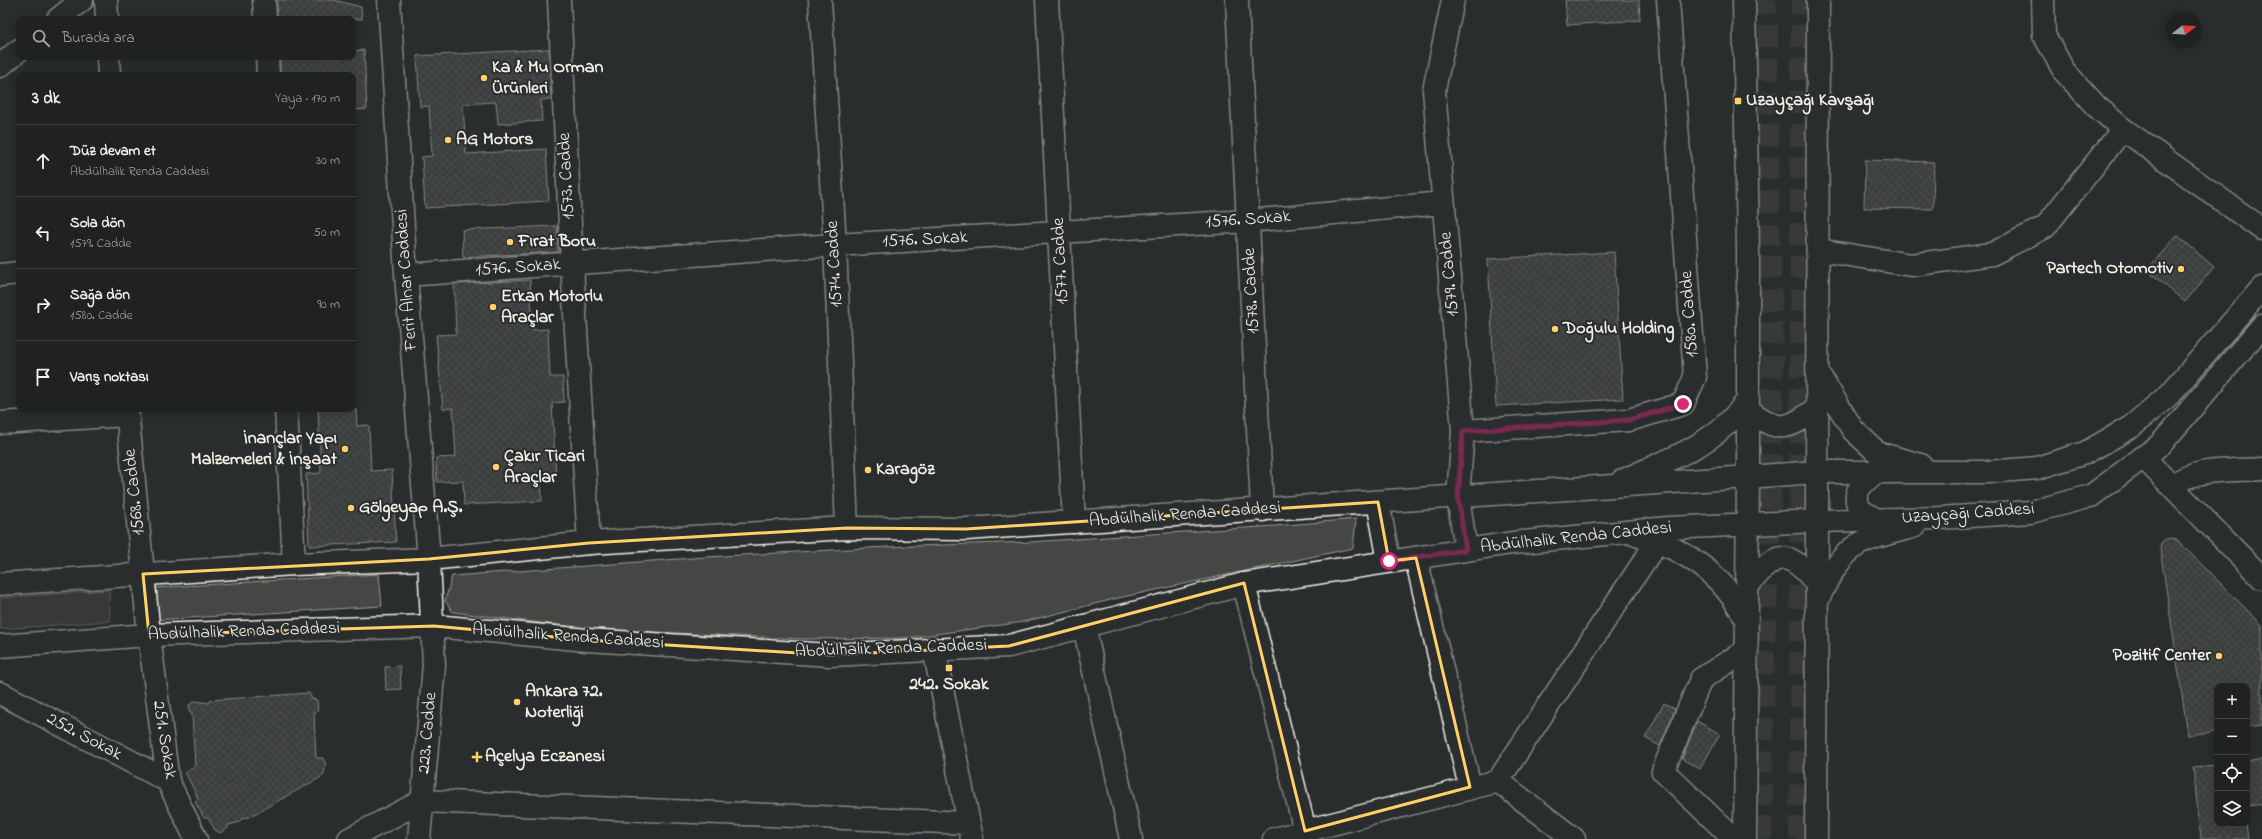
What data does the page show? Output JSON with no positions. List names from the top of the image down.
{
  "streets": {
    "main road": [
      "1573. Cadde",
      "1576. Sokak",
      "1577. Cadde",
      "1574. Cadde",
      "1579. Cadde",
      "Ferit Alnar Caddesi",
      "1578. Cadde",
      "1580. Cadde",
      "1568. Cadde",
      "Uzayçağı Caddesi",
      "Abdülhalik Renda Caddesi",
      "223. Cadde",
      "252. Sokak",
      "251. Sokak"
    ]
  },
  "crossings": [
    ["1573. Cadde", "1576. Sokak"],
    ["1573. Cadde", "Abdülhalik Renda Caddesi"],
    ["1576. Sokak", "1577. Cadde"],
    ["1576. Sokak", "1574. Cadde"],
    ["1576. Sokak", "1579. Cadde"],
    ["1576. Sokak", "Ferit Alnar Caddesi"],
    ["1576. Sokak", "1578. Cadde"],
    ["1577. Cadde", "Abdülhalik Renda Caddesi"],
    ["1574. Cadde", "Abdülhalik Renda Caddesi"],
    ["1579. Cadde", "1580. Cadde"],
    ["1579. Cadde", "Abdülhalik Renda Caddesi"],
    ["Ferit Alnar Caddesi", "Abdülhalik Renda Caddesi"],
    ["Ferit Alnar Caddesi", "223. Cadde"],
    ["1578. Cadde", "Abdülhalik Renda Caddesi"],
    ["1568. Cadde", "Abdülhalik Renda Caddesi"],
    ["1568. Cadde", "251. Sokak"],
    ["Uzayçağı Caddesi", "Abdülhalik Renda Caddesi"],
    ["Abdülhalik Renda Caddesi", "223. Cadde"],
    ["Abdülhalik Renda Caddesi", "251. Sokak"],
    ["252. Sokak", "251. Sokak"]
  ],
  "places": {
    "other": [
      "Ka & Mu Orman Ürünleri",
      "AG Motors",
      "Fırat Boru",
      "Partech Otomotiv",
      "Erkan Motorlu Araçlar",
      "Doğulu Holding",
      "İnançlar Yapı Malzemeleri & İnşaat",
      "Çakır Ticari Araçlar",
      "Karagöz",
      "Gölgeyap A.Ş.",
      "Pozitif Center",
      "Ankara 72. Noterliği"
    ],
    "transit": ["Uzayçağı Kavşağı", "242. Sokak"],
    "health": ["Açelya Eczanesi"]
  },
  "north": "right",
  "page": {
    "search": "Burada ara",
    "heading": ["3 dk", "Yaya · 170 m"],
    "list": [
      ["Düz devam et", "Abdülhalik Renda Caddesi", "30 m"],
      ["Sola dön", "1579. Cadde", "50 m"],
      ["Sağa dön", "1580. Cadde", "90 m"],
      "Varış noktası"
    ],
    "map_buttons": ["+", "−"]
  }
}
